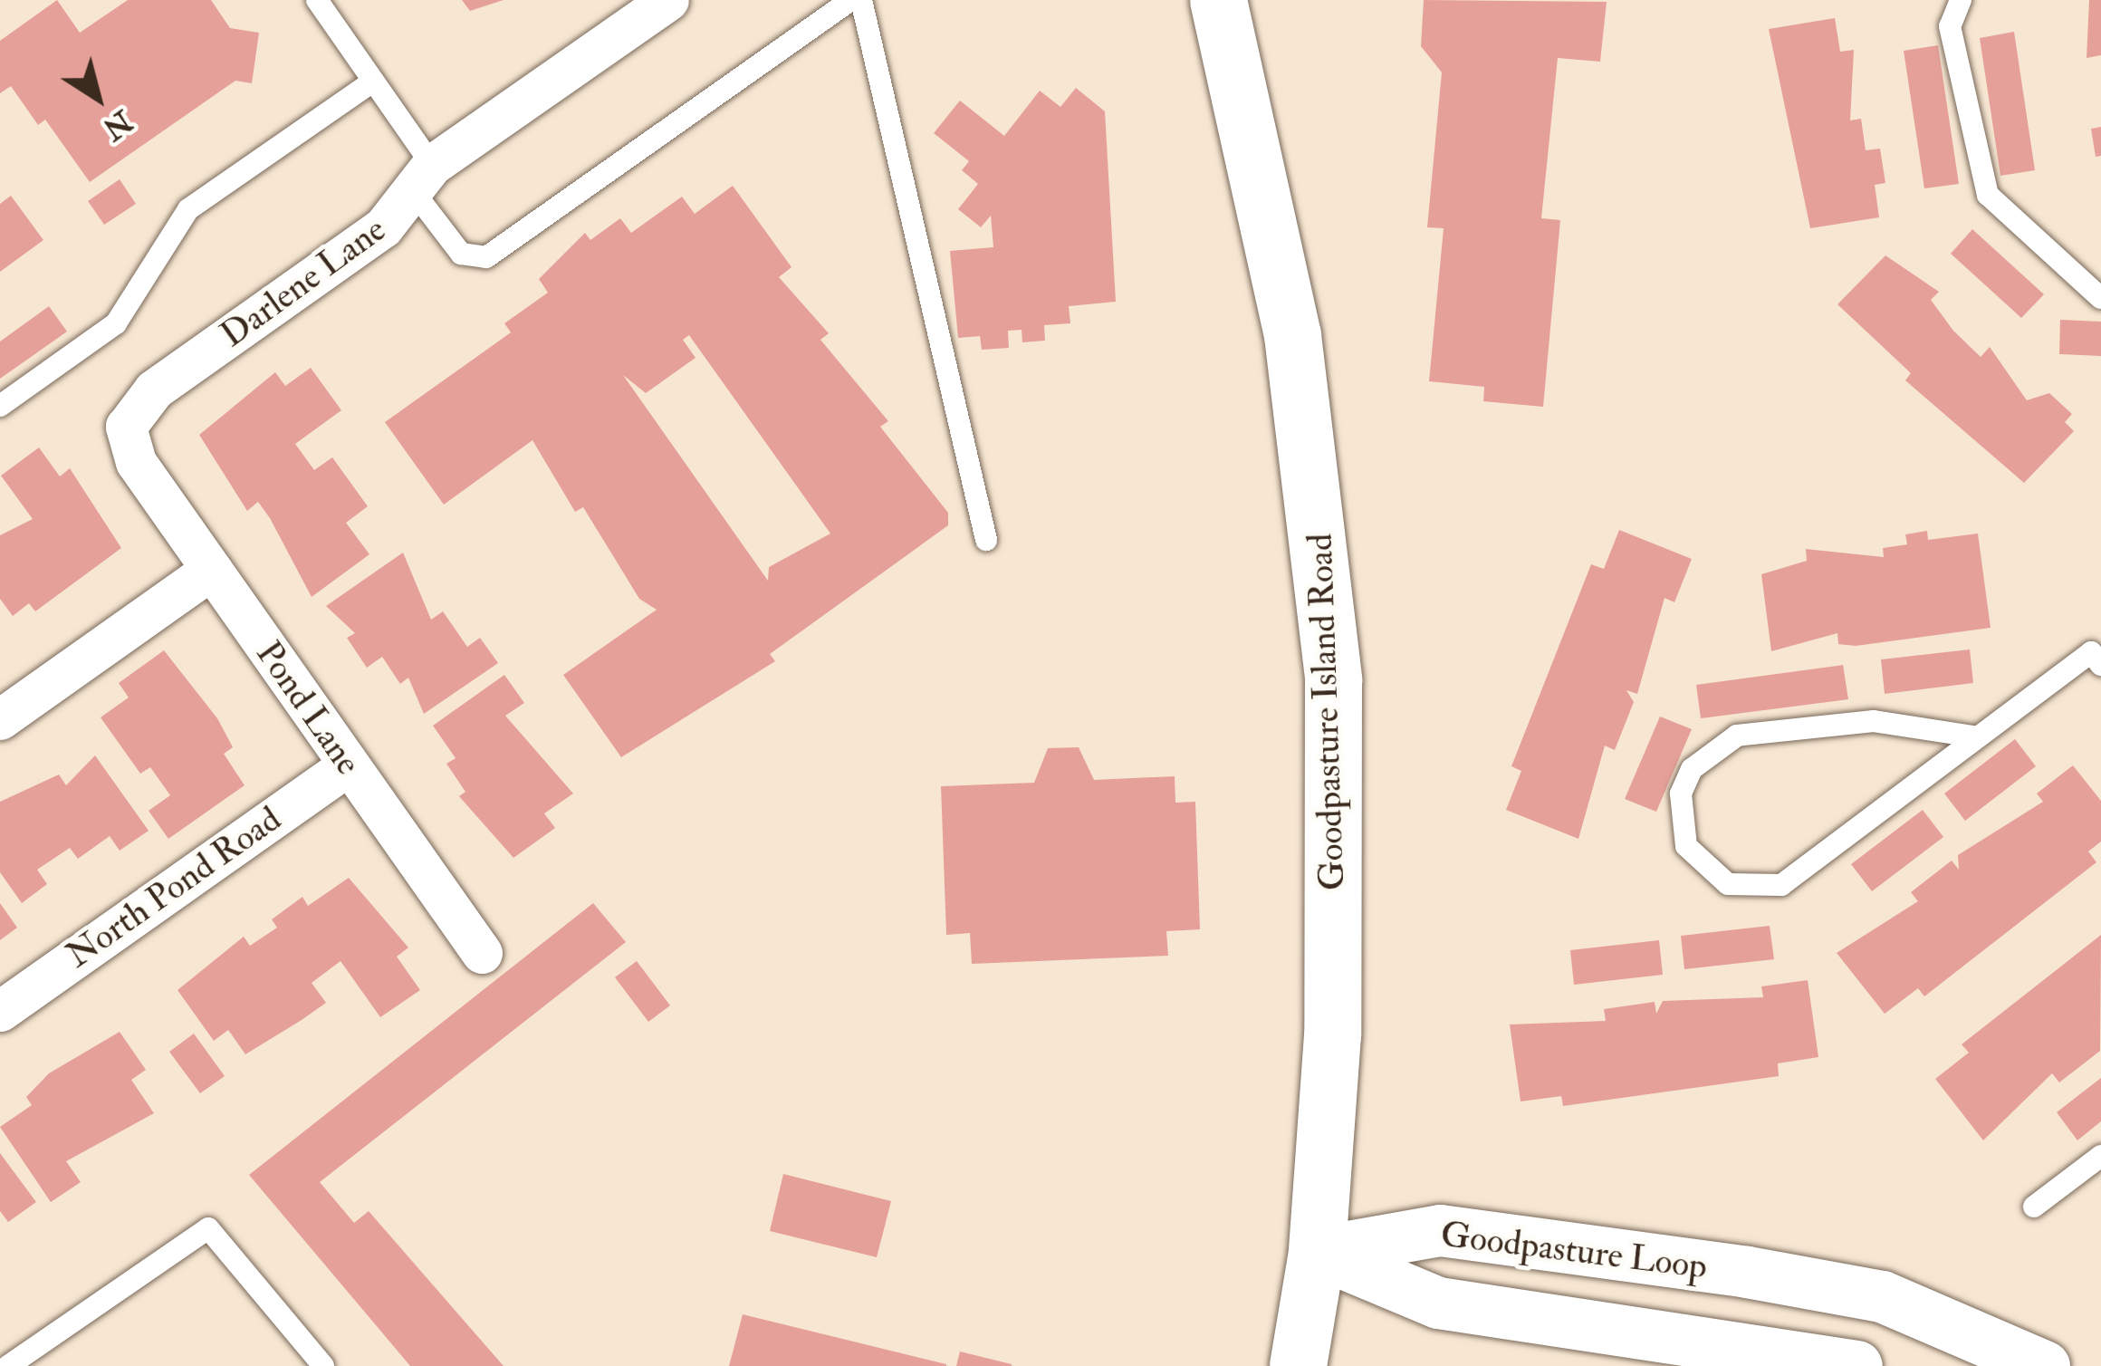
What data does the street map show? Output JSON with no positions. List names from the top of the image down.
{
  "streets": {
    "main road": ["Goodpasture Island Road"],
    "street": [
      "Darlene Lane",
      "Pond Lane",
      "North Pond Road",
      "Goodpasture Loop"
    ]
  },
  "crossings": [
    ["Darlene Lane", "Pond Lane"],
    ["Pond Lane", "North Pond Road"],
    ["Goodpasture Island Road", "Goodpasture Loop"]
  ],
  "north": "bottom right"
}
